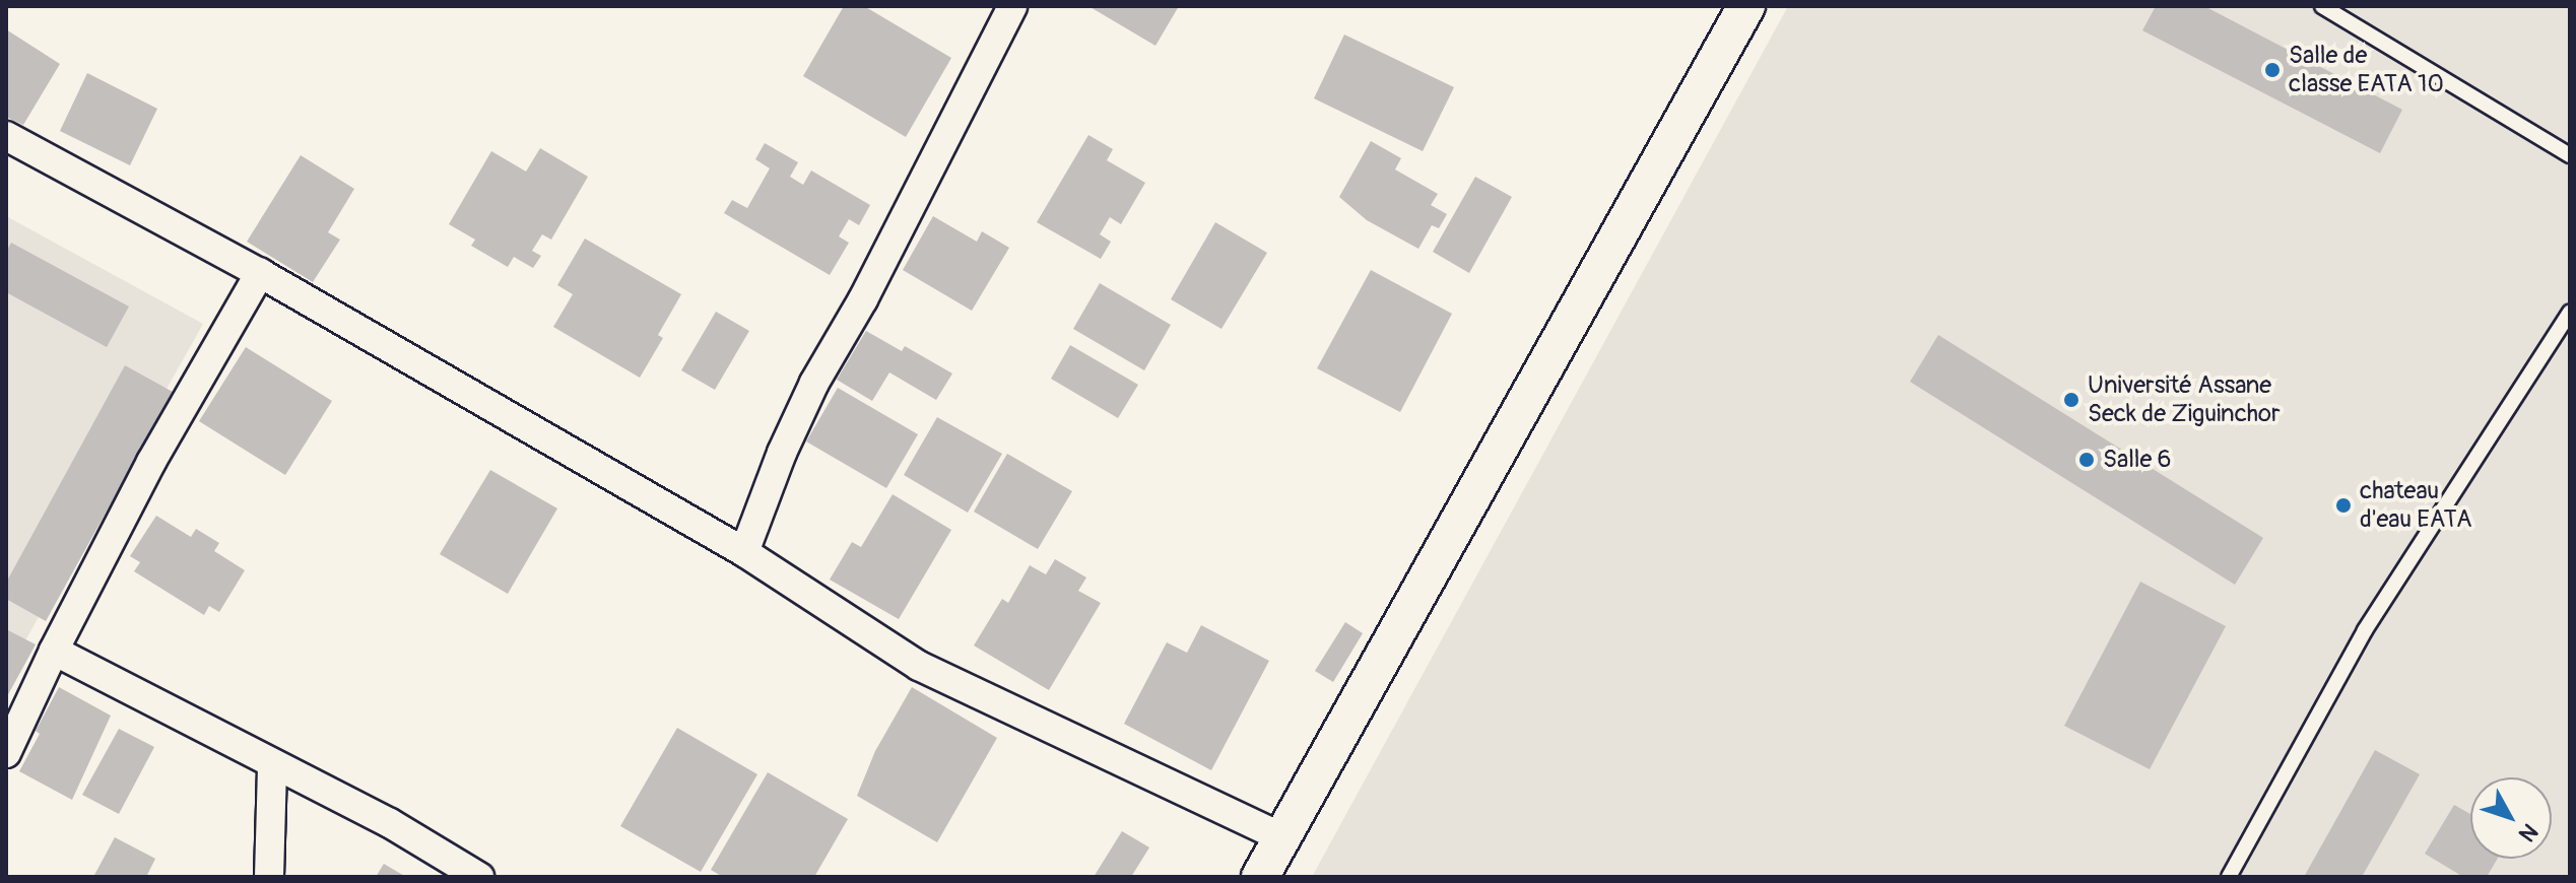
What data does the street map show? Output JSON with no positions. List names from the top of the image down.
{
  "places": [
    "Salle de classe EATA 10",
    "Université Assane Seck de Ziguinchor",
    "Salle 6",
    "chateau d'eau EATA"
  ],
  "north": "bottom right"
}
